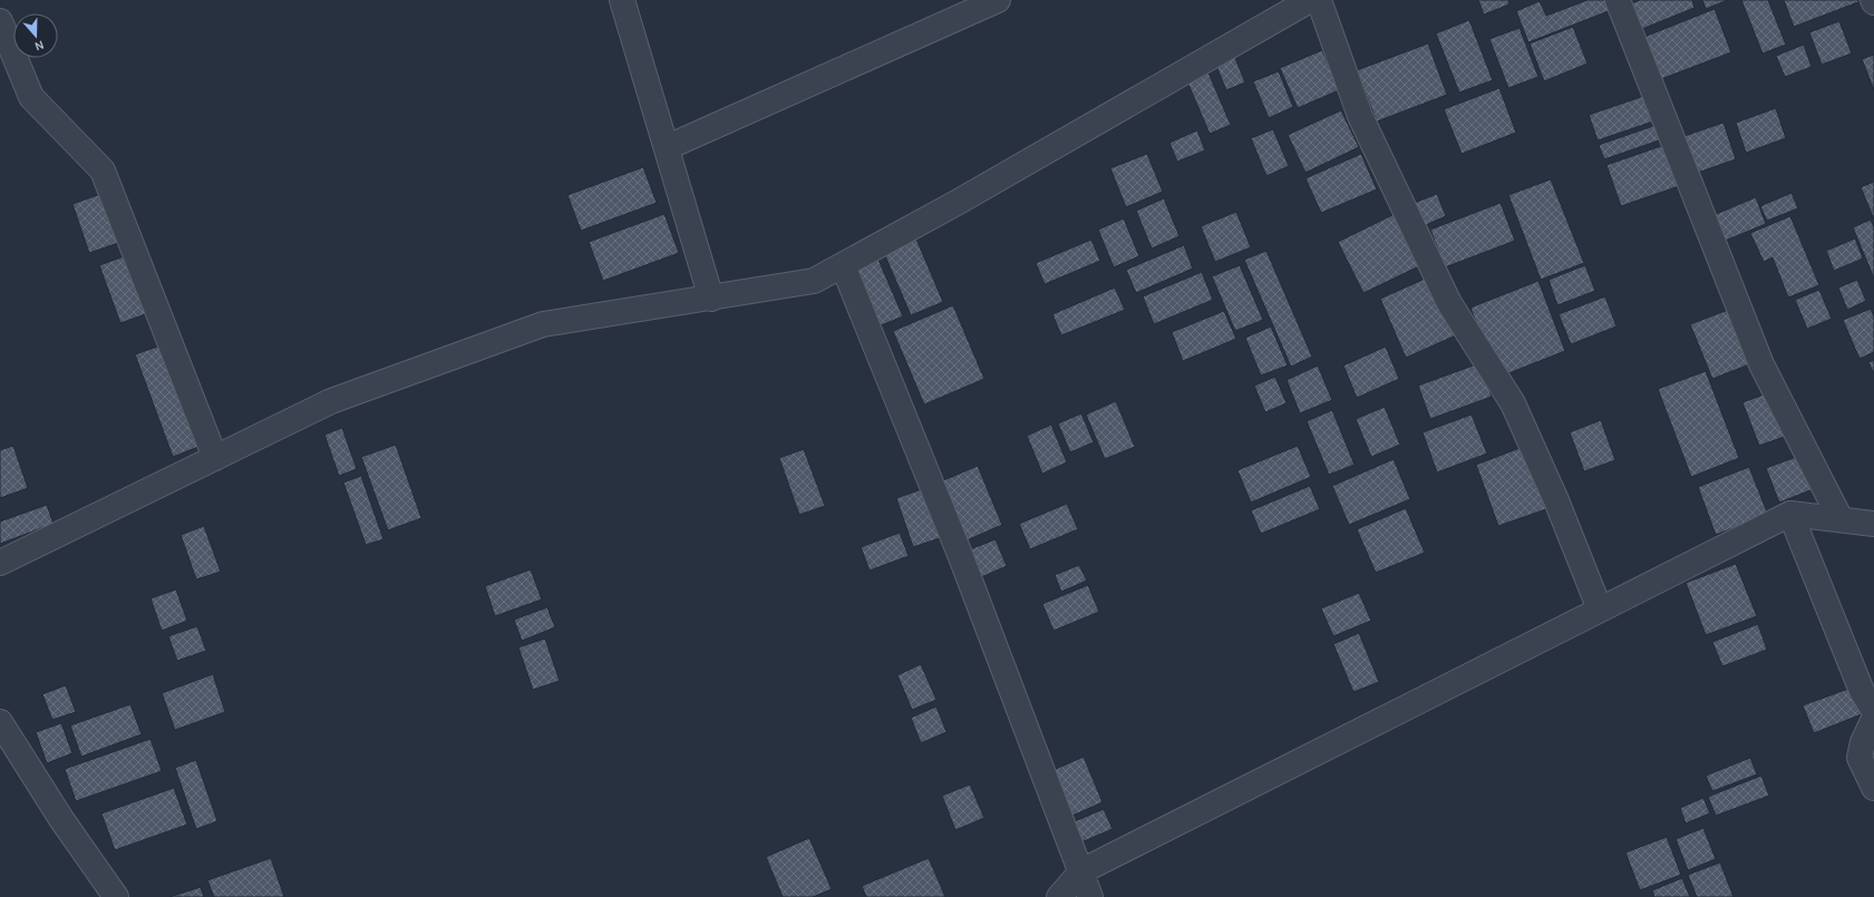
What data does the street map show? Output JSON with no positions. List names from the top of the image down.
{
  "north": "bottom"
}
